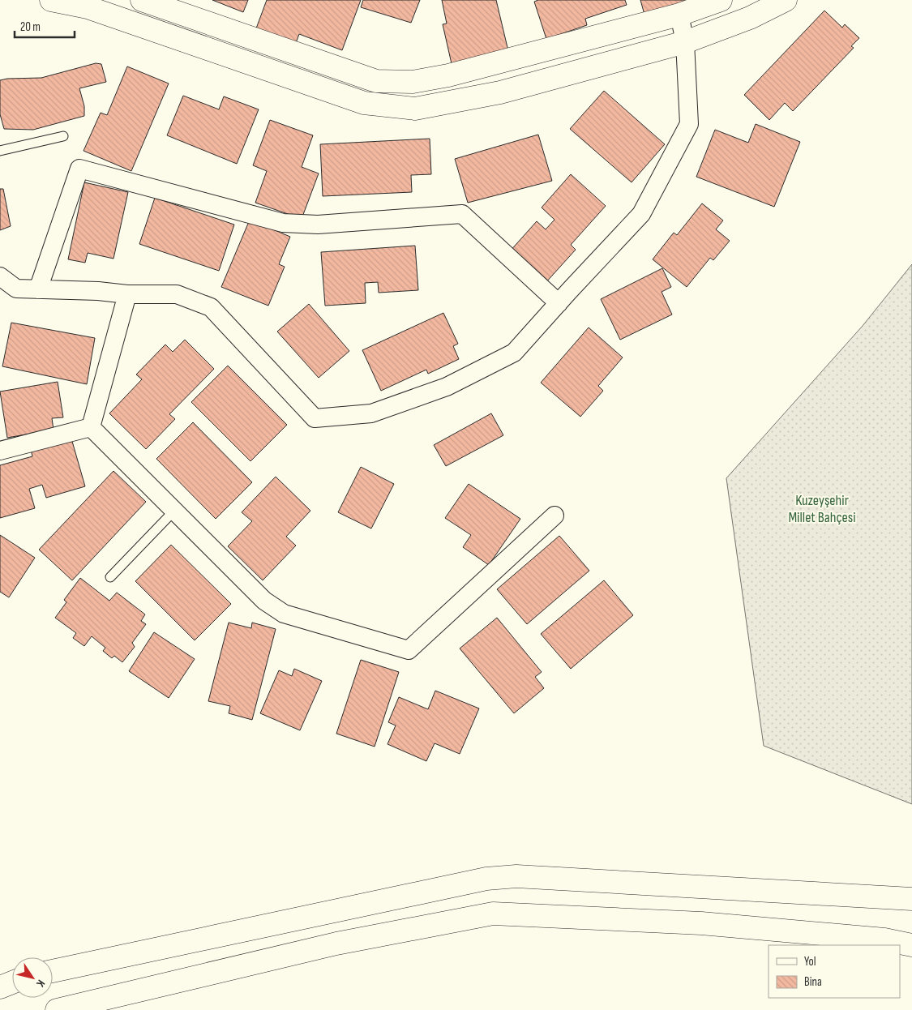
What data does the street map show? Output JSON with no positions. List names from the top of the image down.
{
  "parks": ["Kuzeyşehir Millet Bahçesi"],
  "legend": ["Yol", "Bina"],
  "scale_bar": "20 m",
  "north": "bottom right"
}
